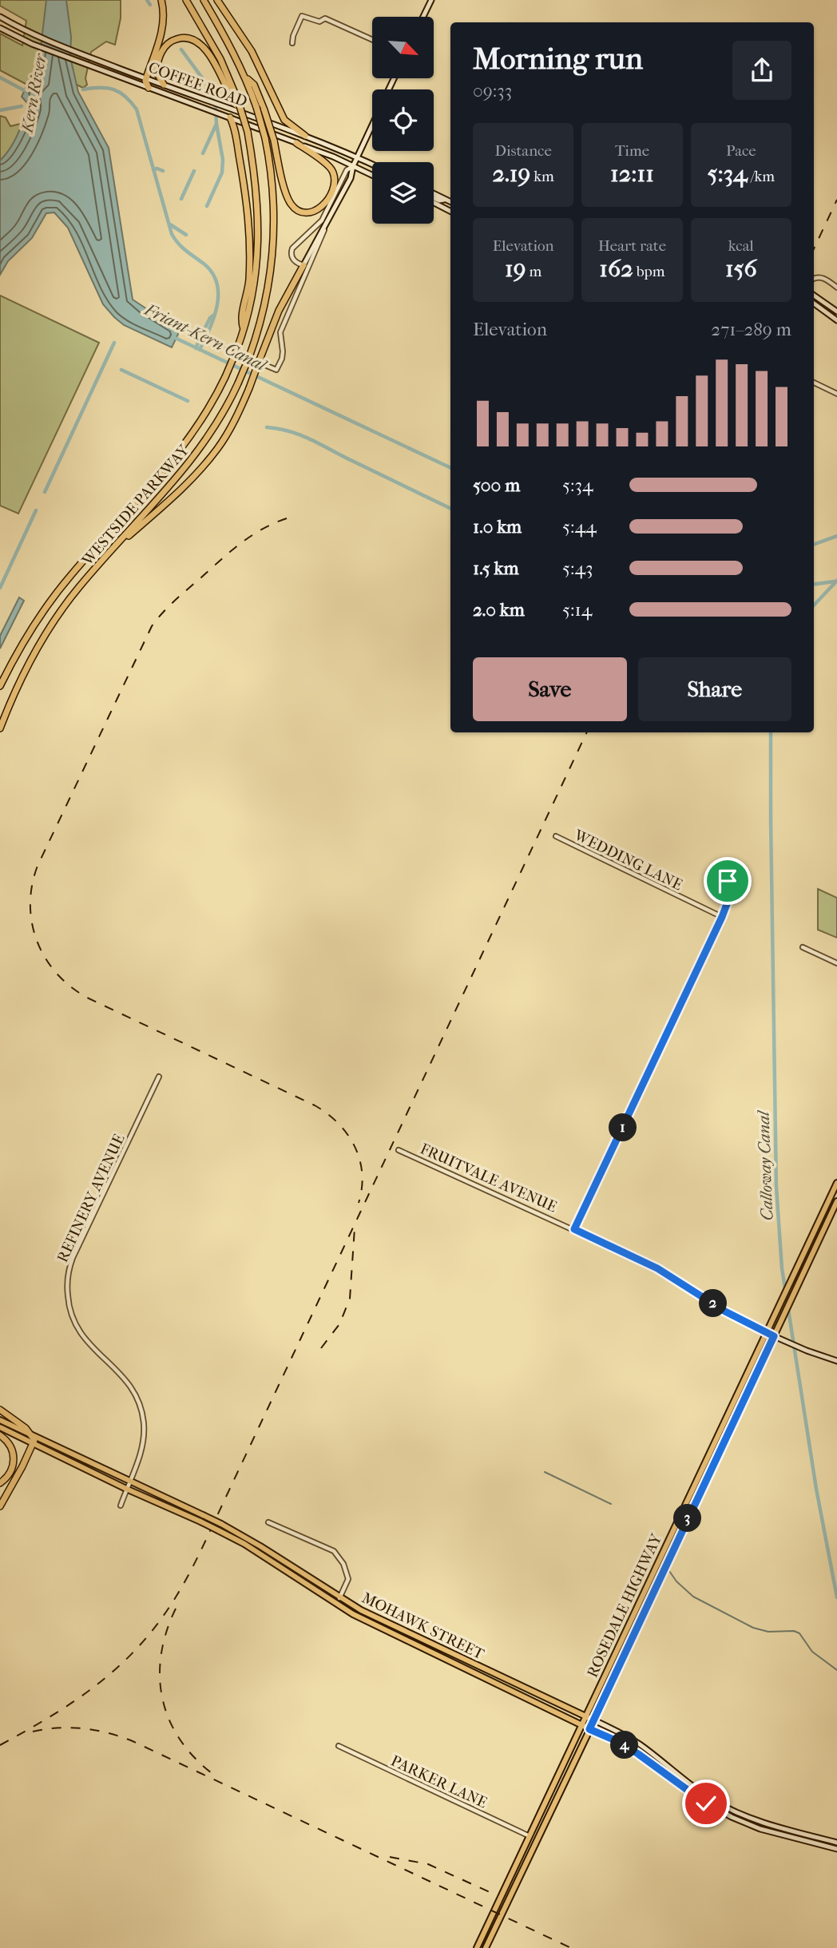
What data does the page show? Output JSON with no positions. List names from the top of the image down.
{
  "streets": {
    "highway": ["WESTSIDE PARKWAY"],
    "main road": [
      "COFFEE ROAD",
      "FRUITVALE AVENUE",
      "ROSEDALE HIGHWAY",
      "MOHAWK STREET"
    ],
    "street": ["WEDDING LANE", "REFINERY AVENUE", "PARKER LANE"]
  },
  "crossings": [
    ["FRUITVALE AVENUE", "ROSEDALE HIGHWAY"],
    ["REFINERY AVENUE", "MOHAWK STREET"],
    ["ROSEDALE HIGHWAY", "MOHAWK STREET"],
    ["ROSEDALE HIGHWAY", "PARKER LANE"]
  ],
  "water": ["Kern River", "Friant-Kern Canal", "Calloway Canal"],
  "north": "bottom right",
  "page": {
    "heading": ["Morning run", "09:33"],
    "stats": [
      ["Distance", "2.19 km"],
      ["Time", "12:11"],
      ["Pace", "5:34 /km"],
      ["Elevation", "19 m"],
      ["Heart rate", "162 bpm"],
      ["kcal", "156"]
    ],
    "chart": ["Elevation", "271–289 m"],
    "list": [
      {
        "name": "500 m",
        "note": "5:34"
      },
      {
        "name": "1.0 km",
        "note": "5:44"
      },
      {
        "name": "1.5 km",
        "note": "5:43"
      },
      {
        "name": "2.0 km",
        "note": "5:14"
      }
    ],
    "buttons": ["Save", "Share"],
    "pins": [
      "1",
      "2",
      "3",
      "4"
    ]
  }
}
